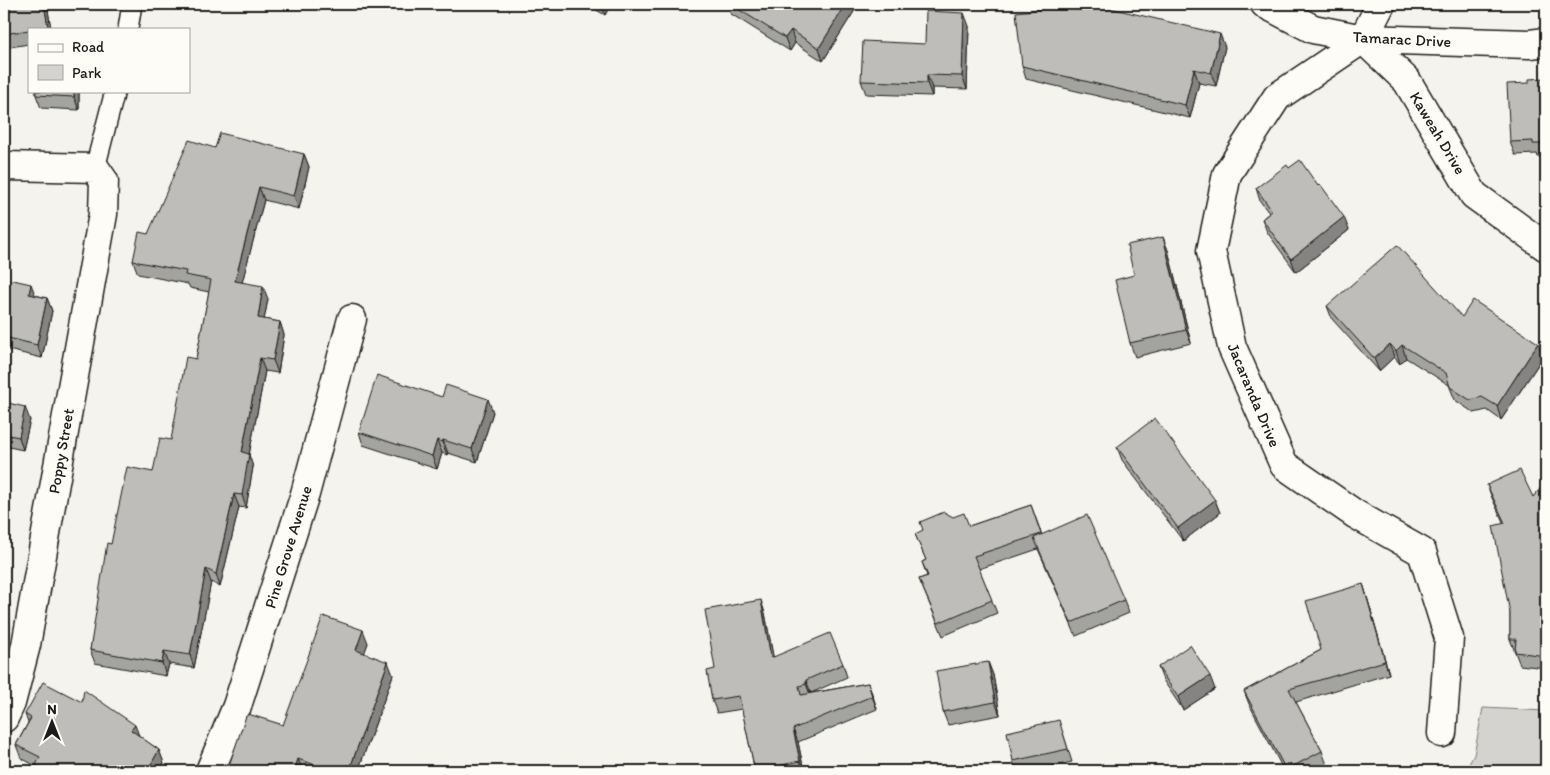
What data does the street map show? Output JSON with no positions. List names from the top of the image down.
{
  "streets": {
    "street": [
      "Tamarac Drive",
      "Kaweah Drive",
      "Jacaranda Drive",
      "Poppy Street",
      "Pine Grove Avenue"
    ]
  },
  "crossings": [
    ["Tamarac Drive", "Kaweah Drive"],
    ["Tamarac Drive", "Jacaranda Drive"],
    ["Kaweah Drive", "Jacaranda Drive"]
  ],
  "legend": ["Road", "Park"],
  "north": "top"
}
